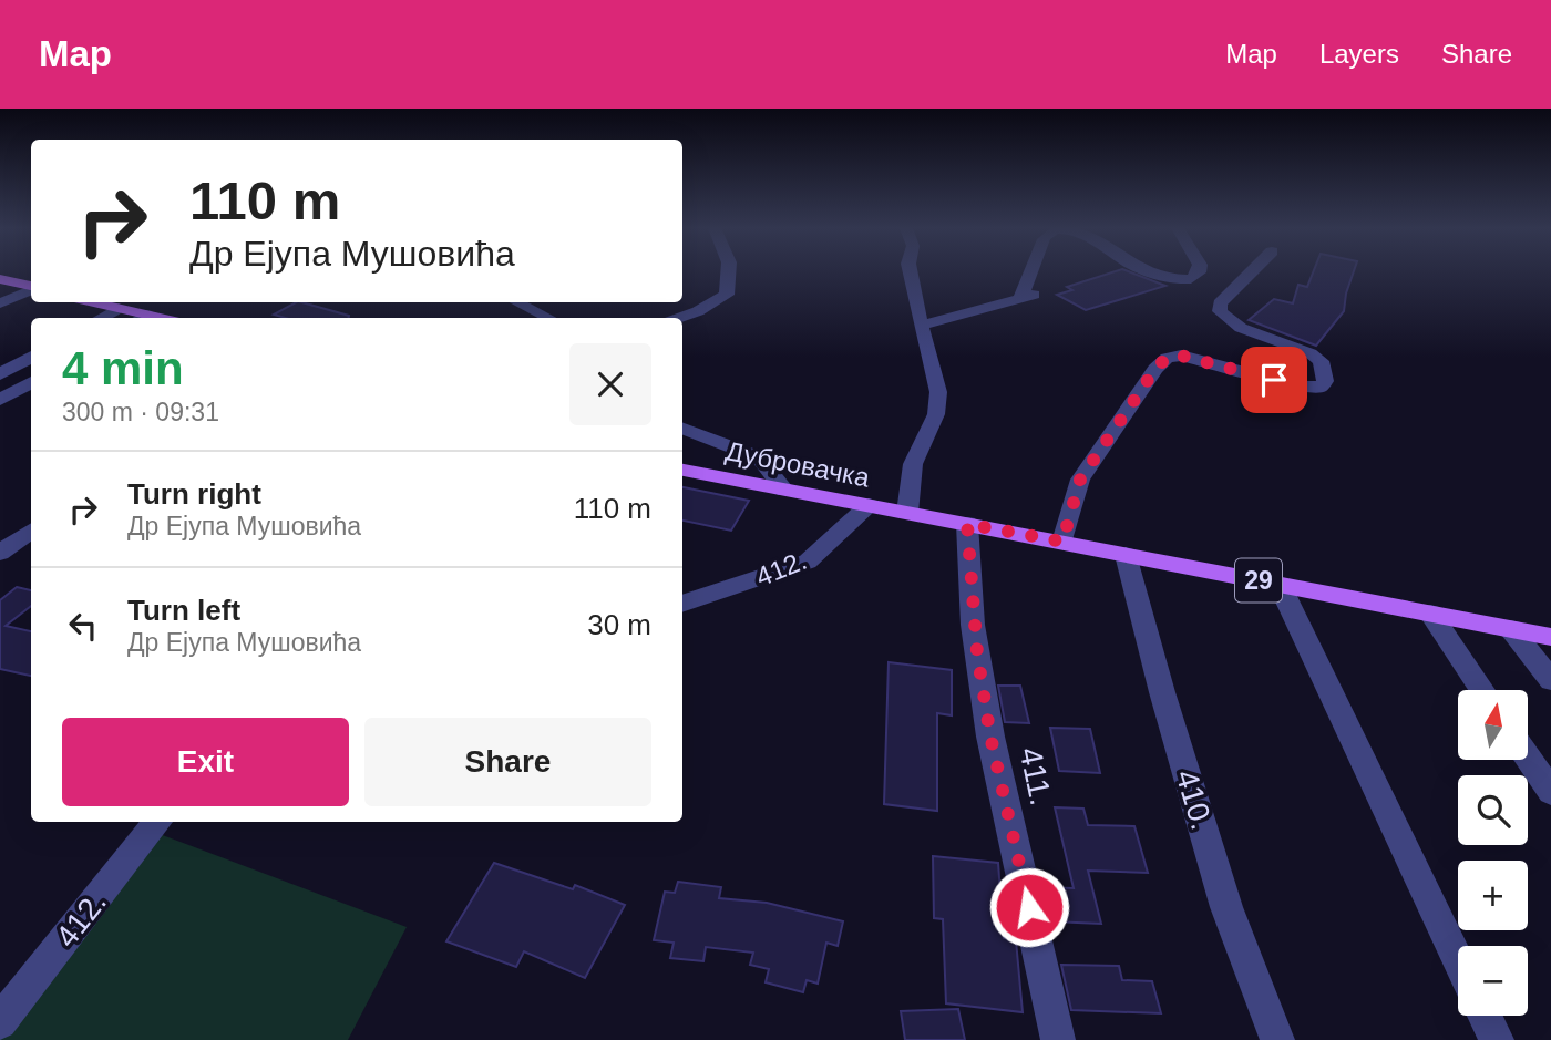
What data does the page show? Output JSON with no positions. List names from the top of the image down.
{
  "streets": {
    "main road": ["Дубровачка", "29"],
    "street": ["412.", "411.", "410."]
  },
  "crossings": [
    ["Дубровачка", "412."],
    ["Дубровачка", "29"],
    ["29", "411."],
    ["29", "410."]
  ],
  "north": "top",
  "page": {
    "header": "Map",
    "nav": ["Map", "Layers", "Share"],
    "turn": ["110 m", "Др Ејупа Мушовића"],
    "heading": ["4 min", "300 m · 09:31"],
    "list": [
      {
        "name": "Turn right",
        "note": "Др Ејупа Мушовића",
        "value": "110 m"
      },
      {
        "name": "Turn left",
        "note": "Др Ејупа Мушовића",
        "value": "30 m"
      }
    ],
    "map_buttons": ["+", "−"],
    "buttons": ["Exit", "Share"]
  }
}
